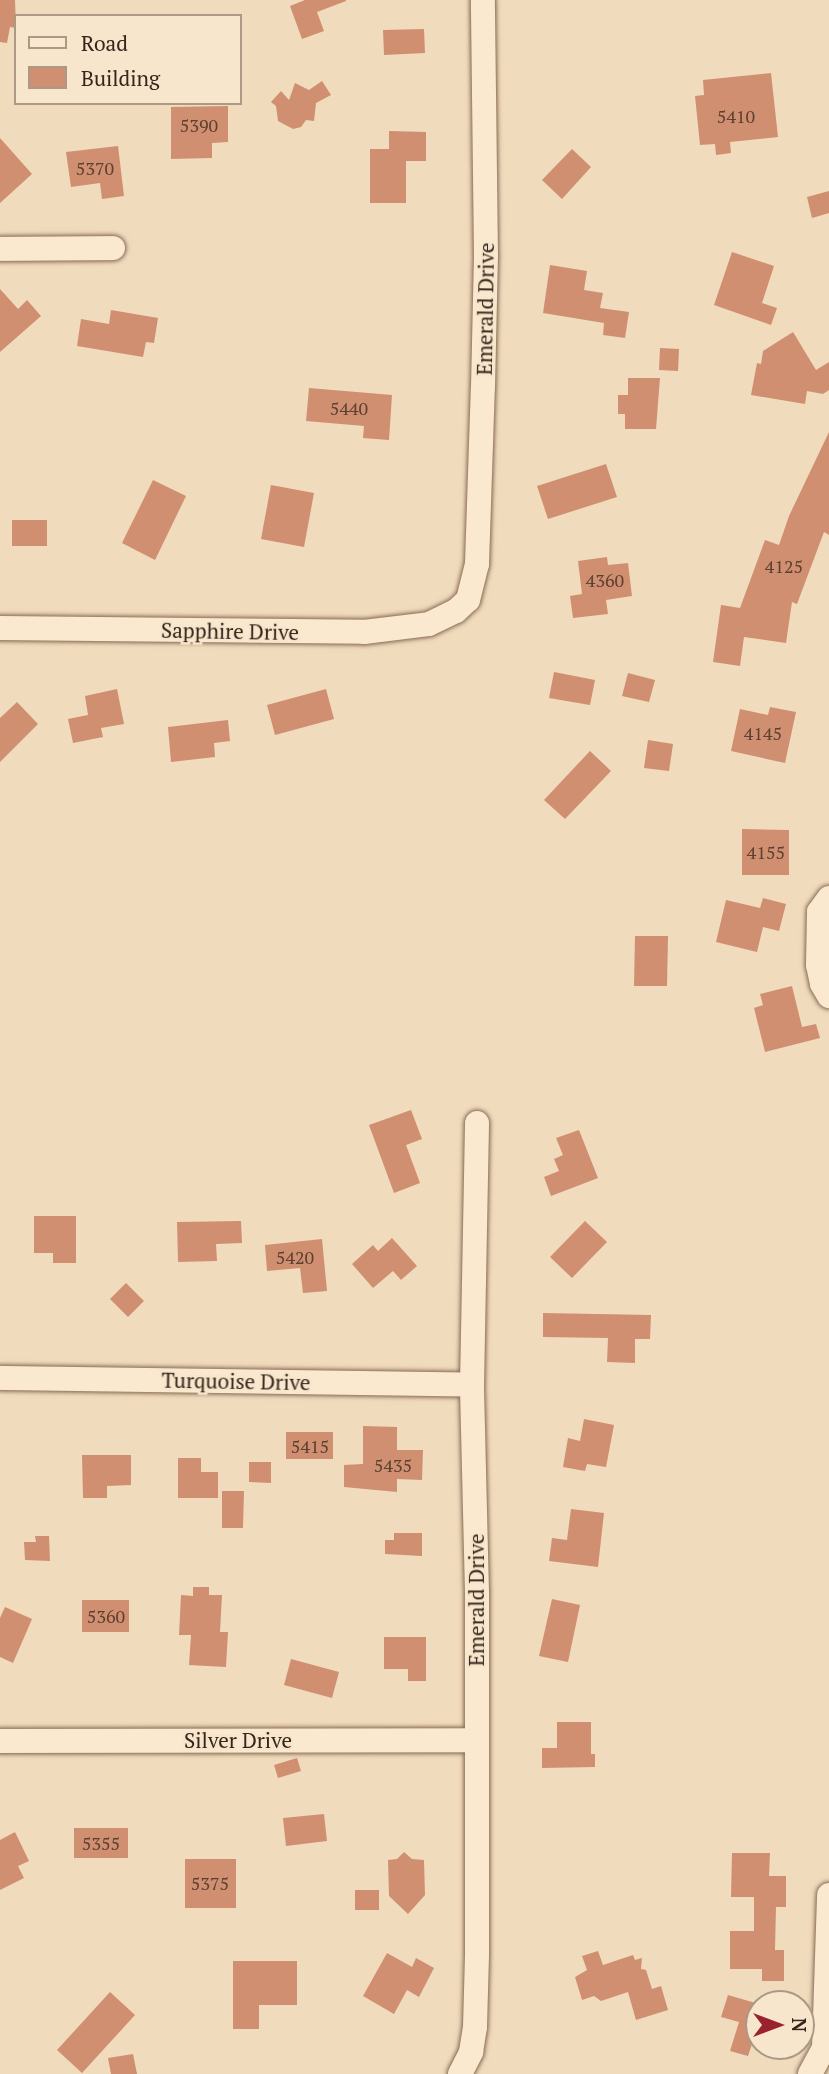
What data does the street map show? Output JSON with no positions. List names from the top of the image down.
{
  "streets": {
    "street": [
      "Emerald Drive",
      "Sapphire Drive",
      "Turquoise Drive",
      "Silver Drive"
    ]
  },
  "crossings": [
    ["Emerald Drive", "Sapphire Drive"],
    ["Emerald Drive", "Turquoise Drive"],
    ["Emerald Drive", "Silver Drive"]
  ],
  "house_numbers": [
    "5410",
    "5390",
    "5370",
    "5440",
    "4125",
    "4360",
    "4145",
    "4155",
    "5420",
    "5415",
    "5435",
    "5360",
    "5355",
    "5375"
  ],
  "legend": ["Road", "Building"],
  "north": "right"
}
